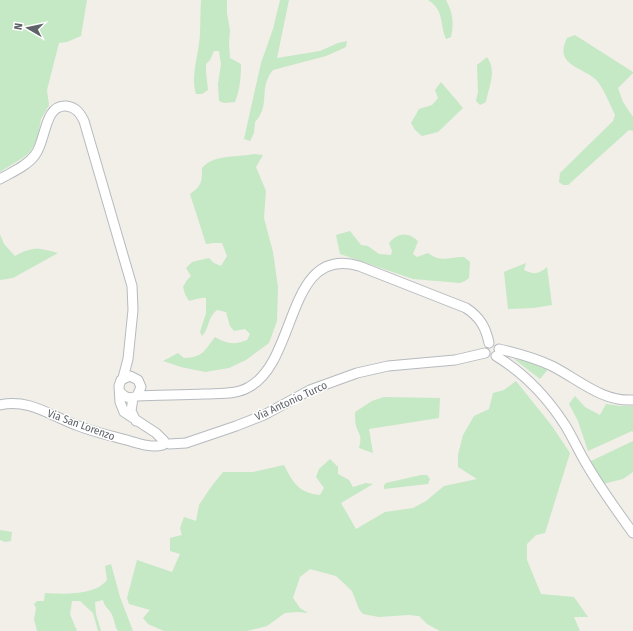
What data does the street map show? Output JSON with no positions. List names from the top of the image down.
{
  "streets": {
    "main road": ["Via Antonio Turco", "Via San Lorenzo"]
  },
  "crossings": [
    ["Via Antonio Turco", "Via San Lorenzo"]
  ],
  "north": "left"
}
